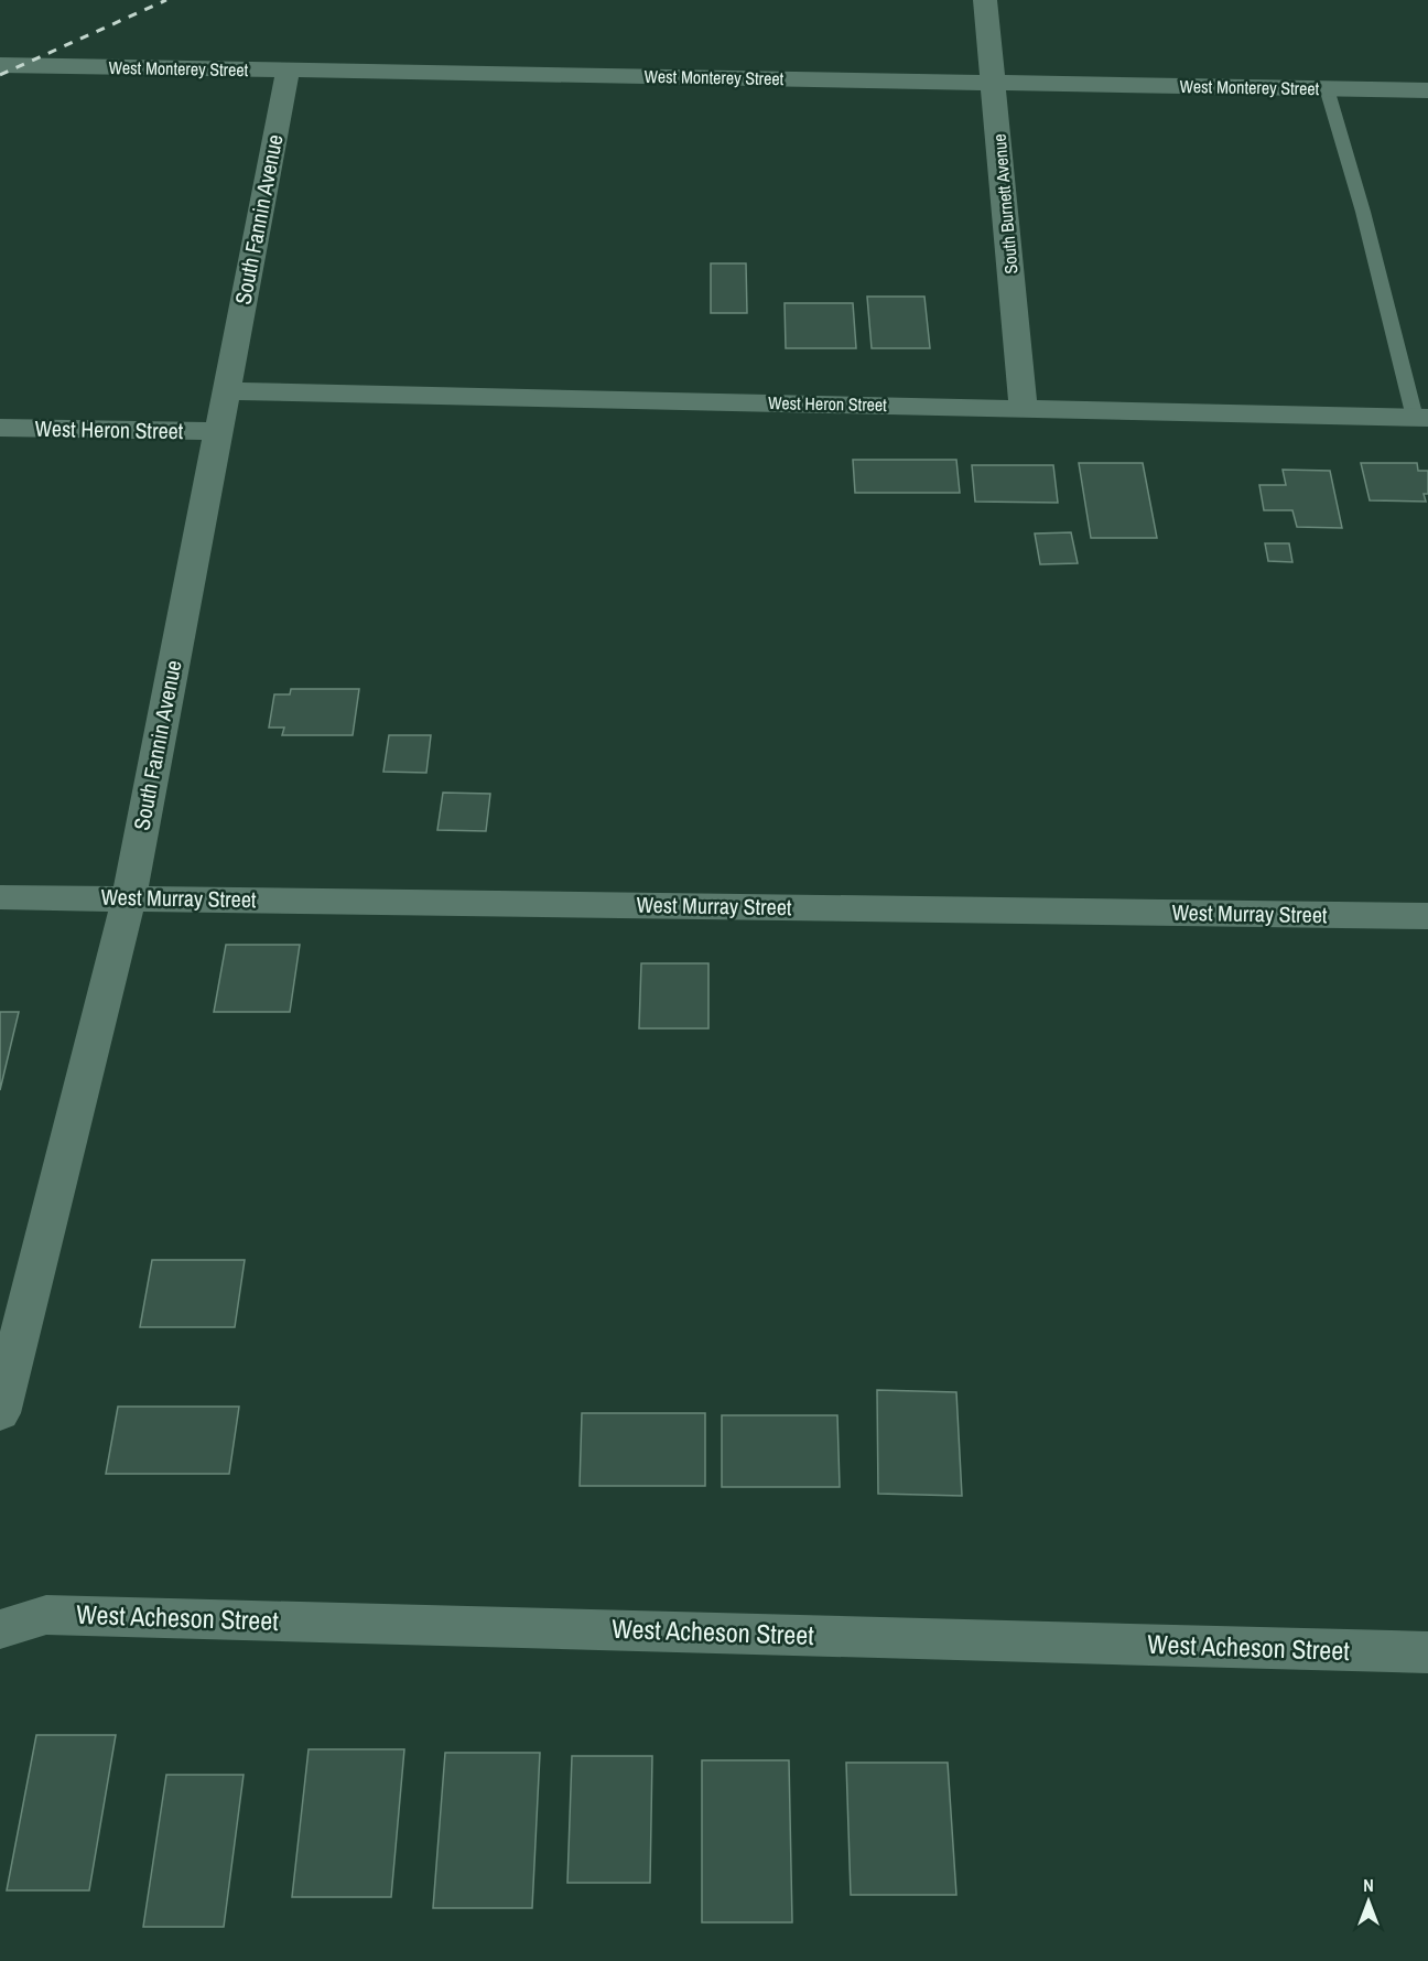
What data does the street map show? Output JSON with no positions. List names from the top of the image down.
{
  "streets": {
    "street": [
      "West Monterey Street",
      "South Burnett Avenue",
      "South Fannin Avenue",
      "West Heron Street",
      "West Murray Street",
      "West Acheson Street"
    ]
  },
  "crossings": [
    ["West Monterey Street", "South Burnett Avenue"],
    ["West Monterey Street", "South Fannin Avenue"],
    ["South Burnett Avenue", "West Heron Street"],
    ["South Fannin Avenue", "West Heron Street"],
    ["South Fannin Avenue", "West Murray Street"]
  ],
  "north": "top"
}
